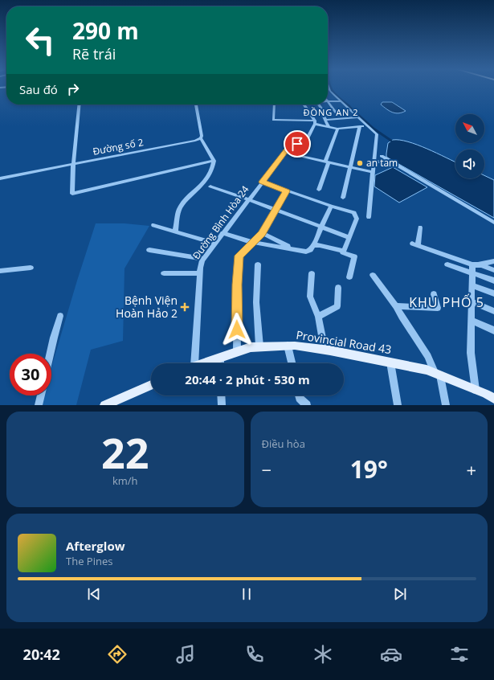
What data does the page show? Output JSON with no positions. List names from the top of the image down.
{
  "streets": {
    "main road": ["Provincial Road 43"],
    "street": ["Đường số 2", "Đường Bình Hòa 24"]
  },
  "districts": ["ĐỒNG AN 2", "KHU PHỐ 5"],
  "places": {
    "other": ["an tam"],
    "health": ["Bệnh Viện Hoàn Hảo 2"]
  },
  "north": "top left",
  "page": {
    "turn": ["290 m", "Rẽ trái"],
    "then": "Sau đó",
    "limit": "30",
    "trip": "20:44 · 2 phút · 530 m",
    "tile": [
      ["22", "km/h"],
      "Điều hòa"
    ],
    "heat": ["−", "19°", "+"],
    "song": ["Afterglow", "The Pines"],
    "tabs": "20:42"
  }
}
